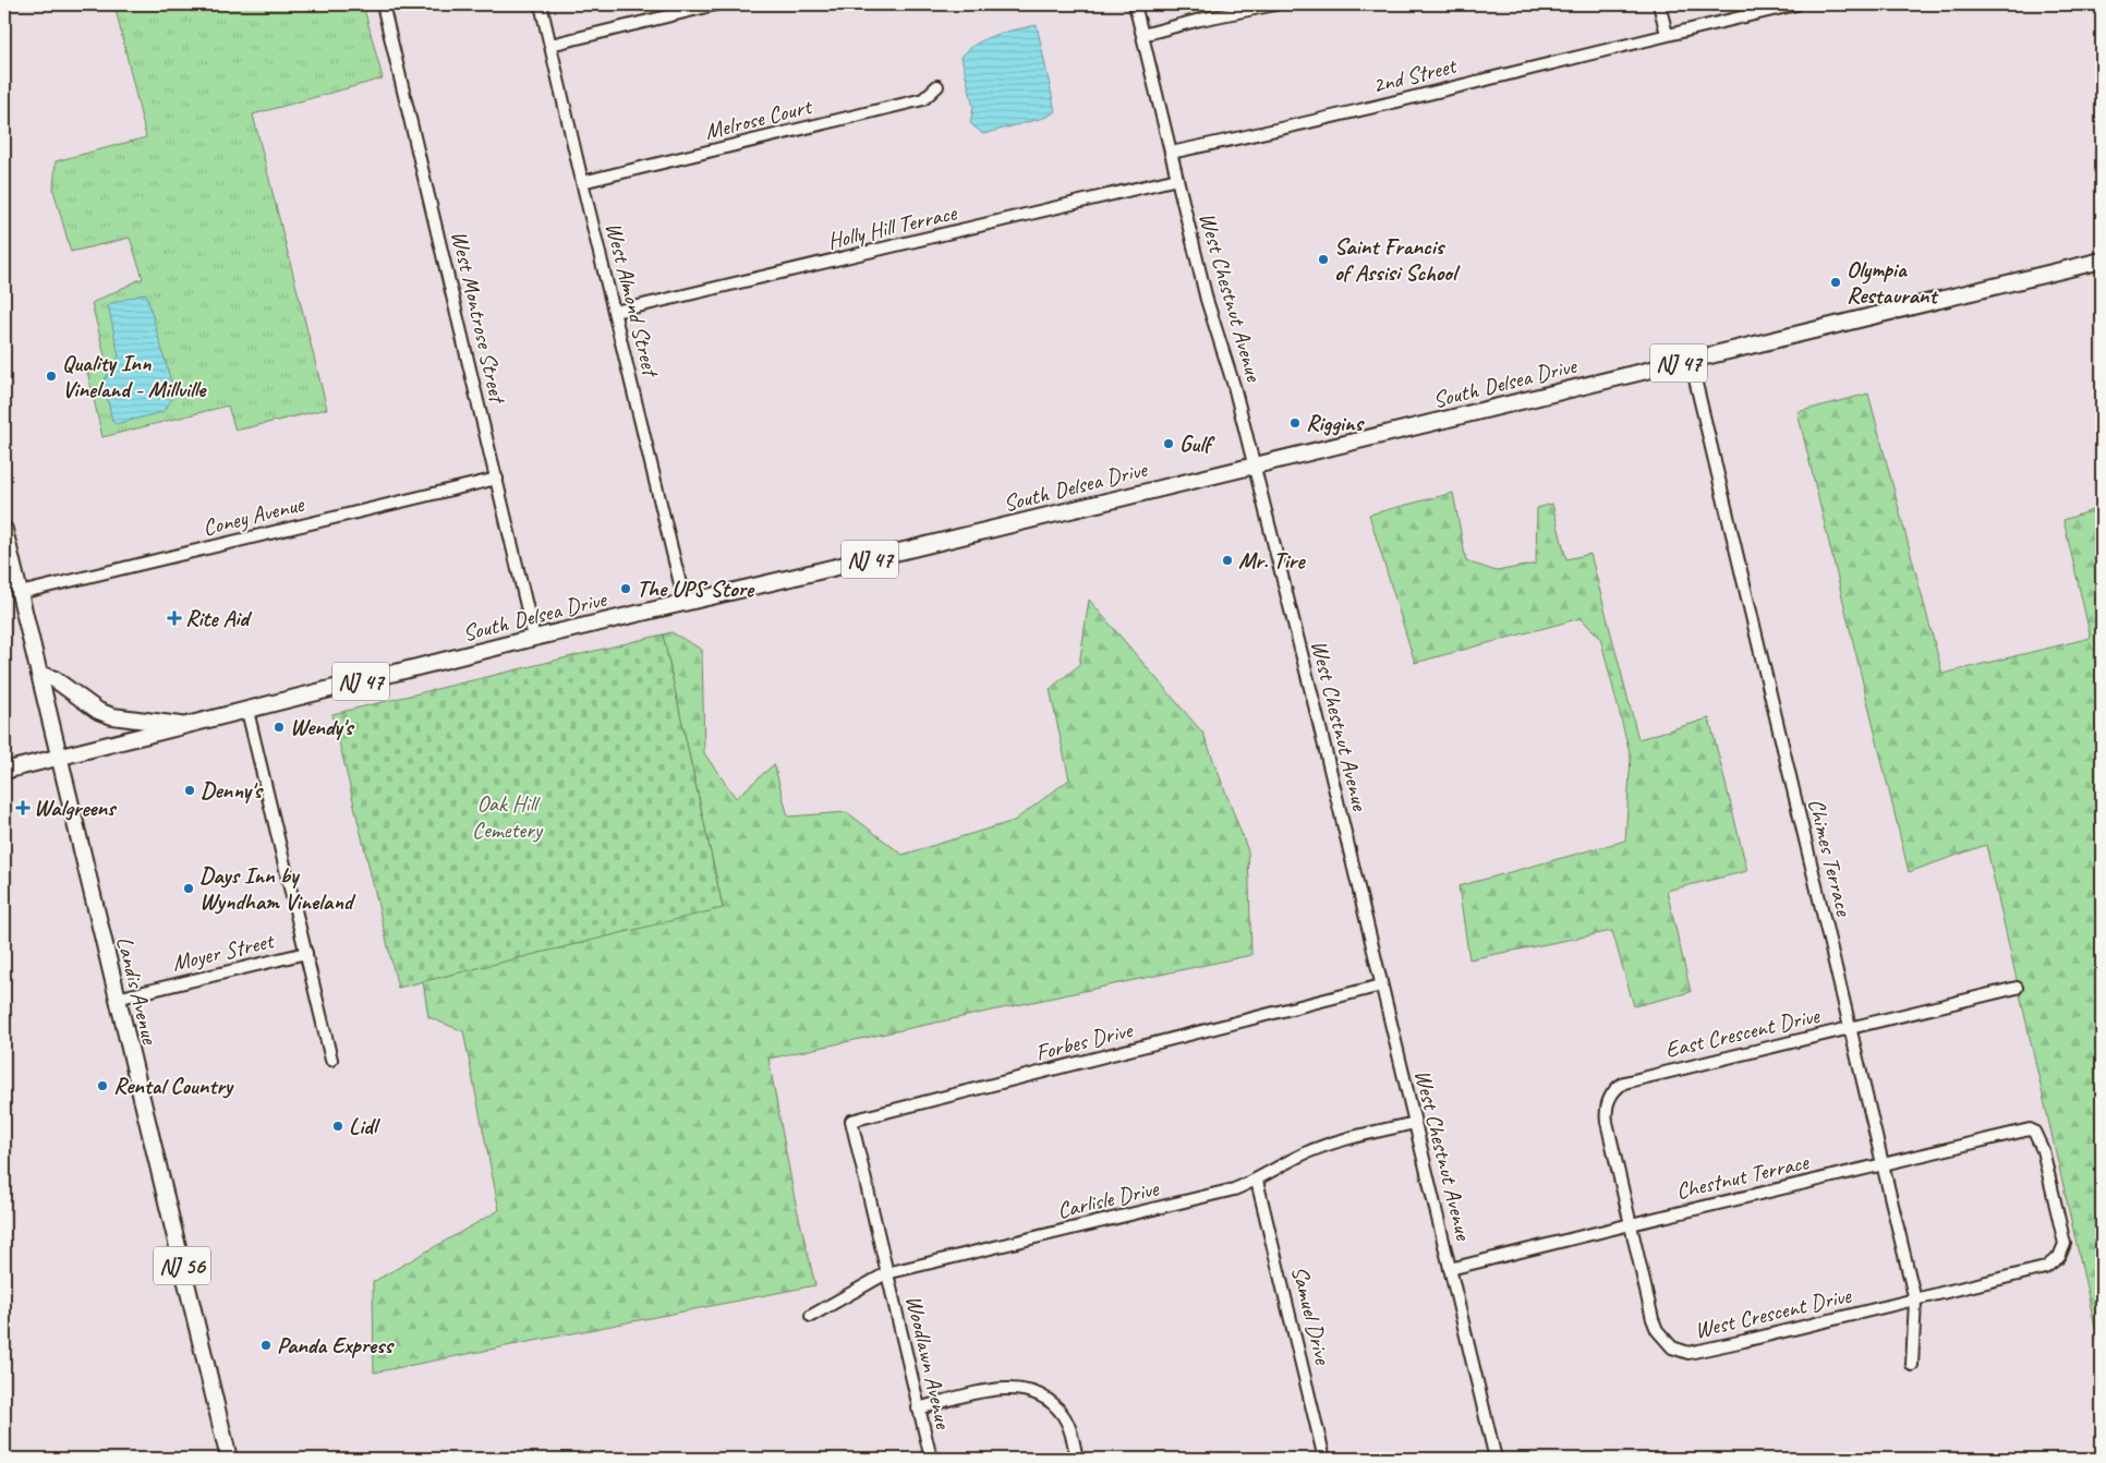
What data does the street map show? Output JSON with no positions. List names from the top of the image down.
{
  "streets": {
    "main road": [
      "NJ 47",
      "South Delsea Drive",
      "Landis Avenue",
      "NJ 56"
    ],
    "street": [
      "2nd Street",
      "Melrose Court",
      "Holly Hill Terrace",
      "West Chestnut Avenue",
      "West Almond Street",
      "West Montrose Street",
      "Coney Avenue",
      "Chimes Terrace",
      "Moyer Street",
      "East Crescent Drive",
      "Forbes Drive",
      "Chestnut Terrace",
      "Carlisle Drive",
      "West Crescent Drive",
      "Samuel Drive",
      "Woodlawn Avenue"
    ]
  },
  "crossings": [
    ["2nd Street", "West Chestnut Avenue"],
    ["Melrose Court", "West Almond Street"],
    ["Holly Hill Terrace", "West Chestnut Avenue"],
    ["Holly Hill Terrace", "West Almond Street"],
    ["West Chestnut Avenue", "South Delsea Drive"],
    ["West Chestnut Avenue", "Forbes Drive"],
    ["West Chestnut Avenue", "Chestnut Terrace"],
    ["West Chestnut Avenue", "Carlisle Drive"],
    ["West Almond Street", "South Delsea Drive"],
    ["West Montrose Street", "South Delsea Drive"],
    ["West Montrose Street", "Coney Avenue"],
    ["NJ 47", "South Delsea Drive"],
    ["NJ 47", "Landis Avenue"],
    ["South Delsea Drive", "Chimes Terrace"],
    ["South Delsea Drive", "Landis Avenue"],
    ["Coney Avenue", "Landis Avenue"],
    ["Chimes Terrace", "East Crescent Drive"],
    ["Chimes Terrace", "Chestnut Terrace"],
    ["Chimes Terrace", "West Crescent Drive"],
    ["Moyer Street", "Landis Avenue"],
    ["East Crescent Drive", "Chestnut Terrace"],
    ["East Crescent Drive", "West Crescent Drive"],
    ["Forbes Drive", "Woodlawn Avenue"],
    ["Chestnut Terrace", "West Crescent Drive"],
    ["Carlisle Drive", "Samuel Drive"],
    ["Carlisle Drive", "Woodlawn Avenue"]
  ],
  "parks": ["Oak Hill Cemetery"],
  "places": {
    "other": [
      "Saint Francis of Assisi School",
      "Olympia Restaurant",
      "Quality Inn Vineland - Millville",
      "Riggins",
      "Gulf",
      "Mr. Tire",
      "The UPS Store",
      "Wendy's",
      "Denny's",
      "Days Inn by Wyndham Vineland",
      "Rental Country",
      "Lidl",
      "Panda Express"
    ],
    "health": ["Rite Aid", "Walgreens"]
  }
}
